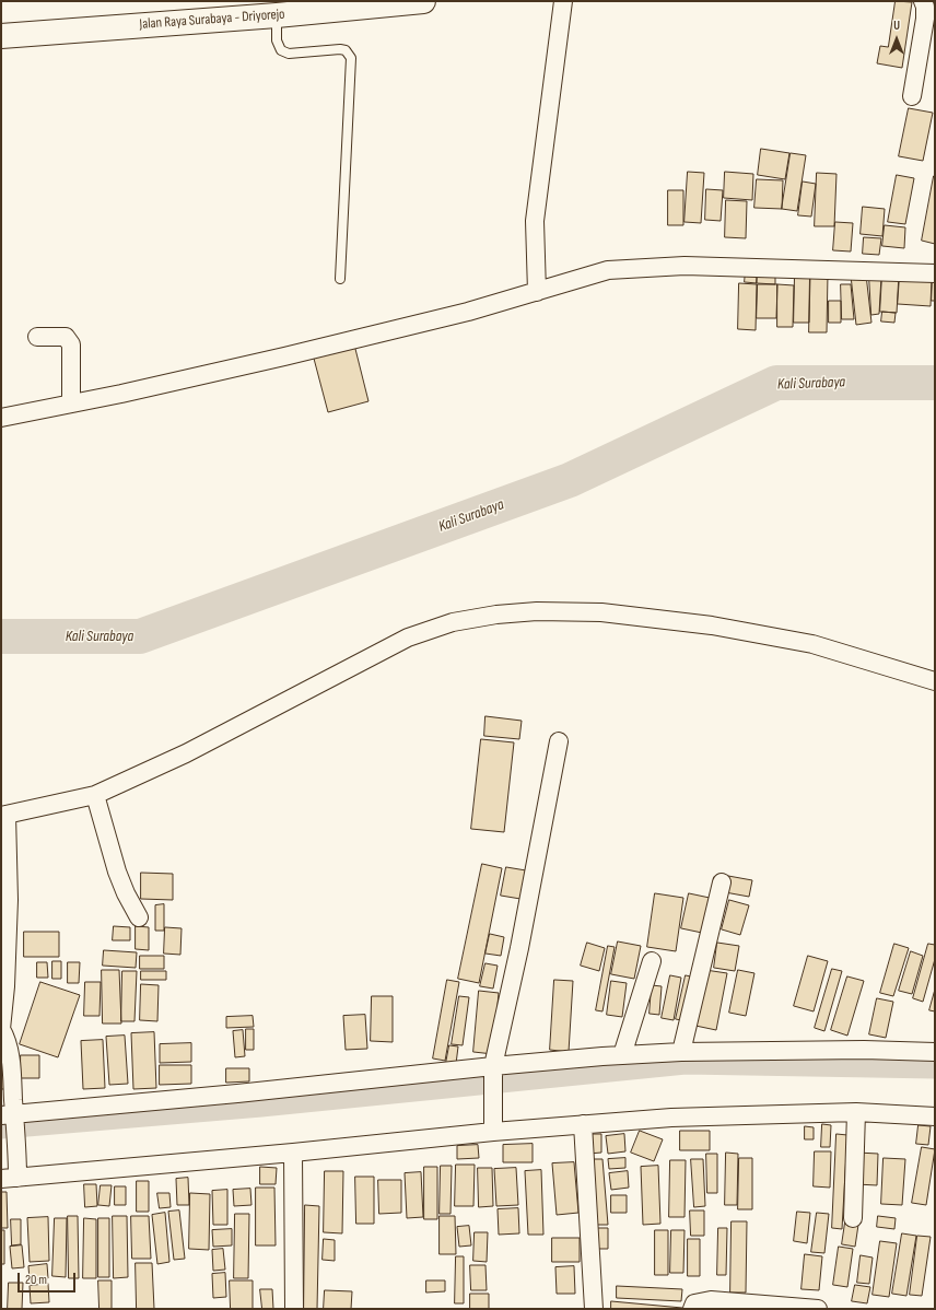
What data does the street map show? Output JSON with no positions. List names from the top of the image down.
{
  "streets": {
    "main road": ["Jalan Raya Surabaya - Driyorejo"]
  },
  "water": ["Kali Surabaya"],
  "scale_bar": "20 m",
  "north": "top"
}
